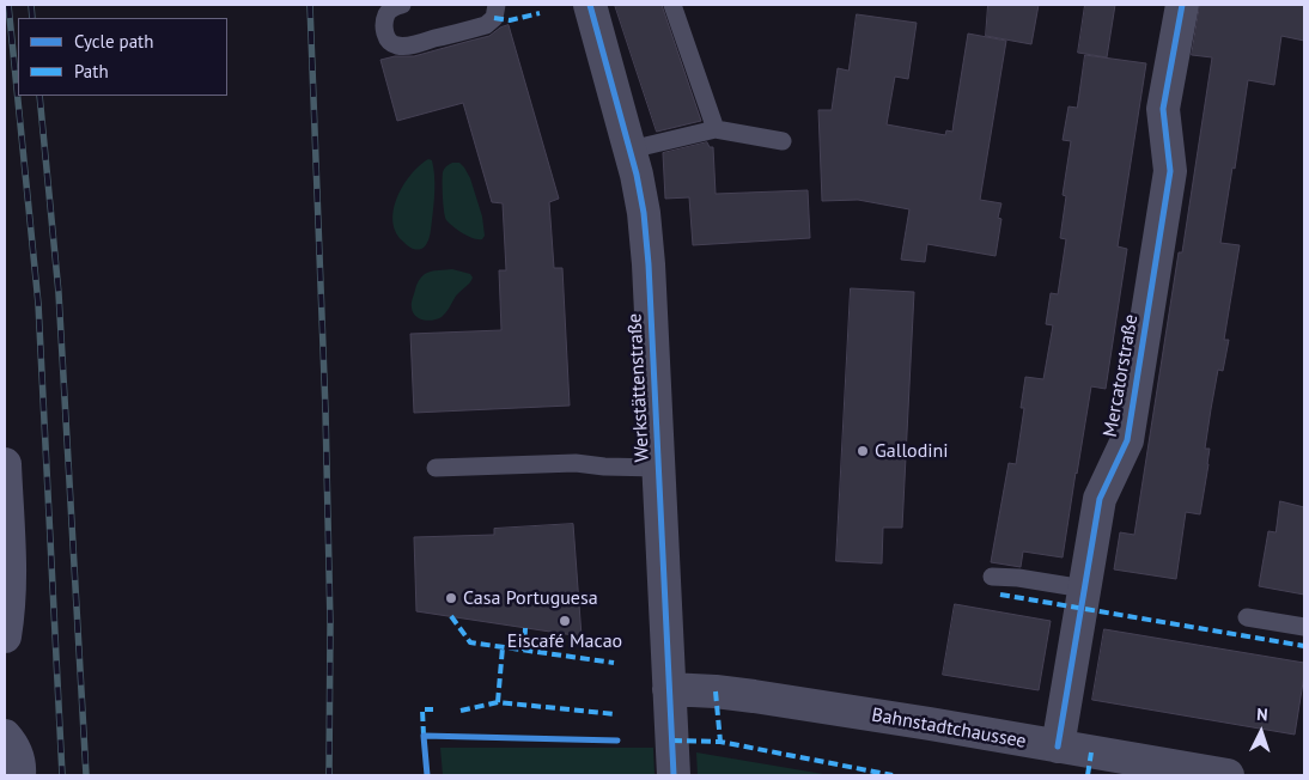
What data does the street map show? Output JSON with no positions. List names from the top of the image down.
{
  "streets": {
    "street": ["Mercatorstraße", "Werkstättenstraße", "Bahnstadtchaussee"]
  },
  "crossings": [
    ["Mercatorstraße", "Bahnstadtchaussee"],
    ["Werkstättenstraße", "Bahnstadtchaussee"]
  ],
  "places": ["Gallodini", "Casa Portuguesa", "Eiscafé Macao"],
  "legend": ["Cycle path", "Path"],
  "north": "top"
}
